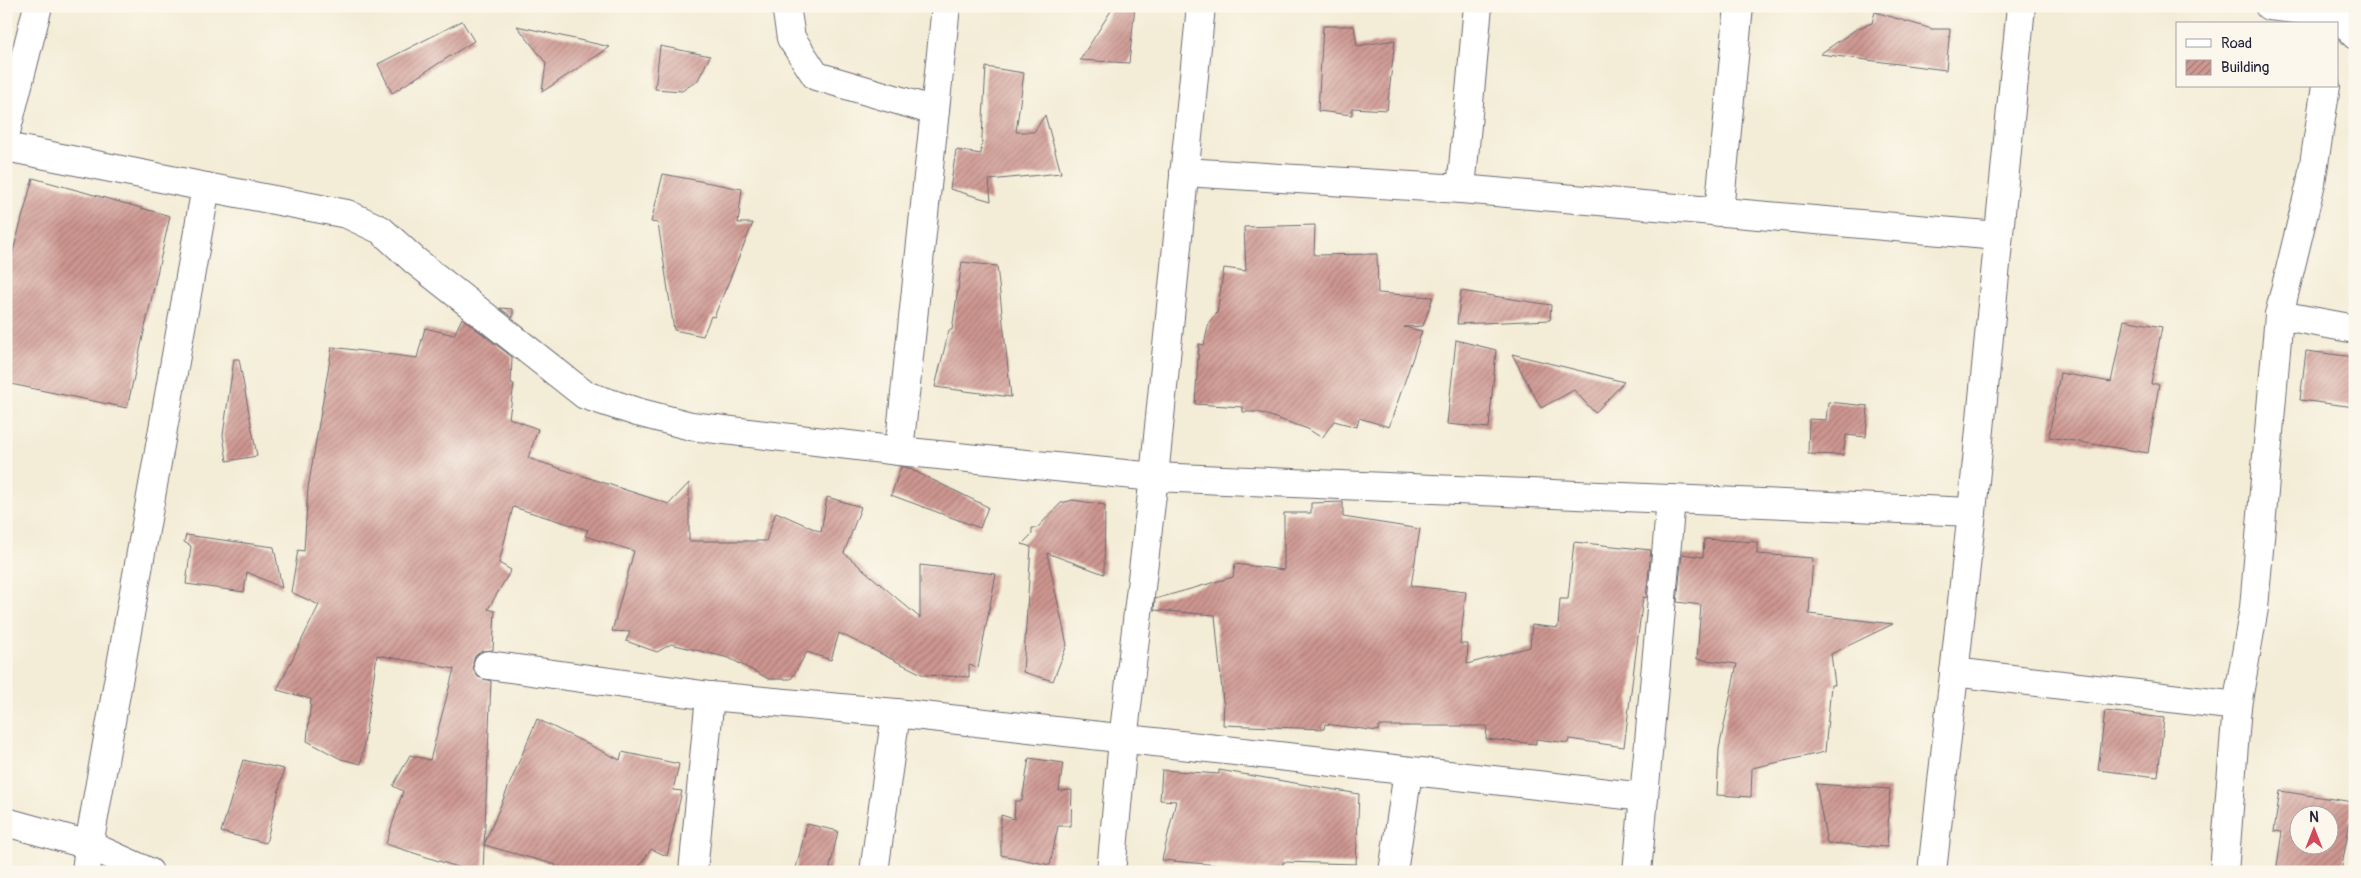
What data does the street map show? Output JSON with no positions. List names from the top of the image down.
{
  "legend": ["Road", "Building"],
  "north": "top"
}
